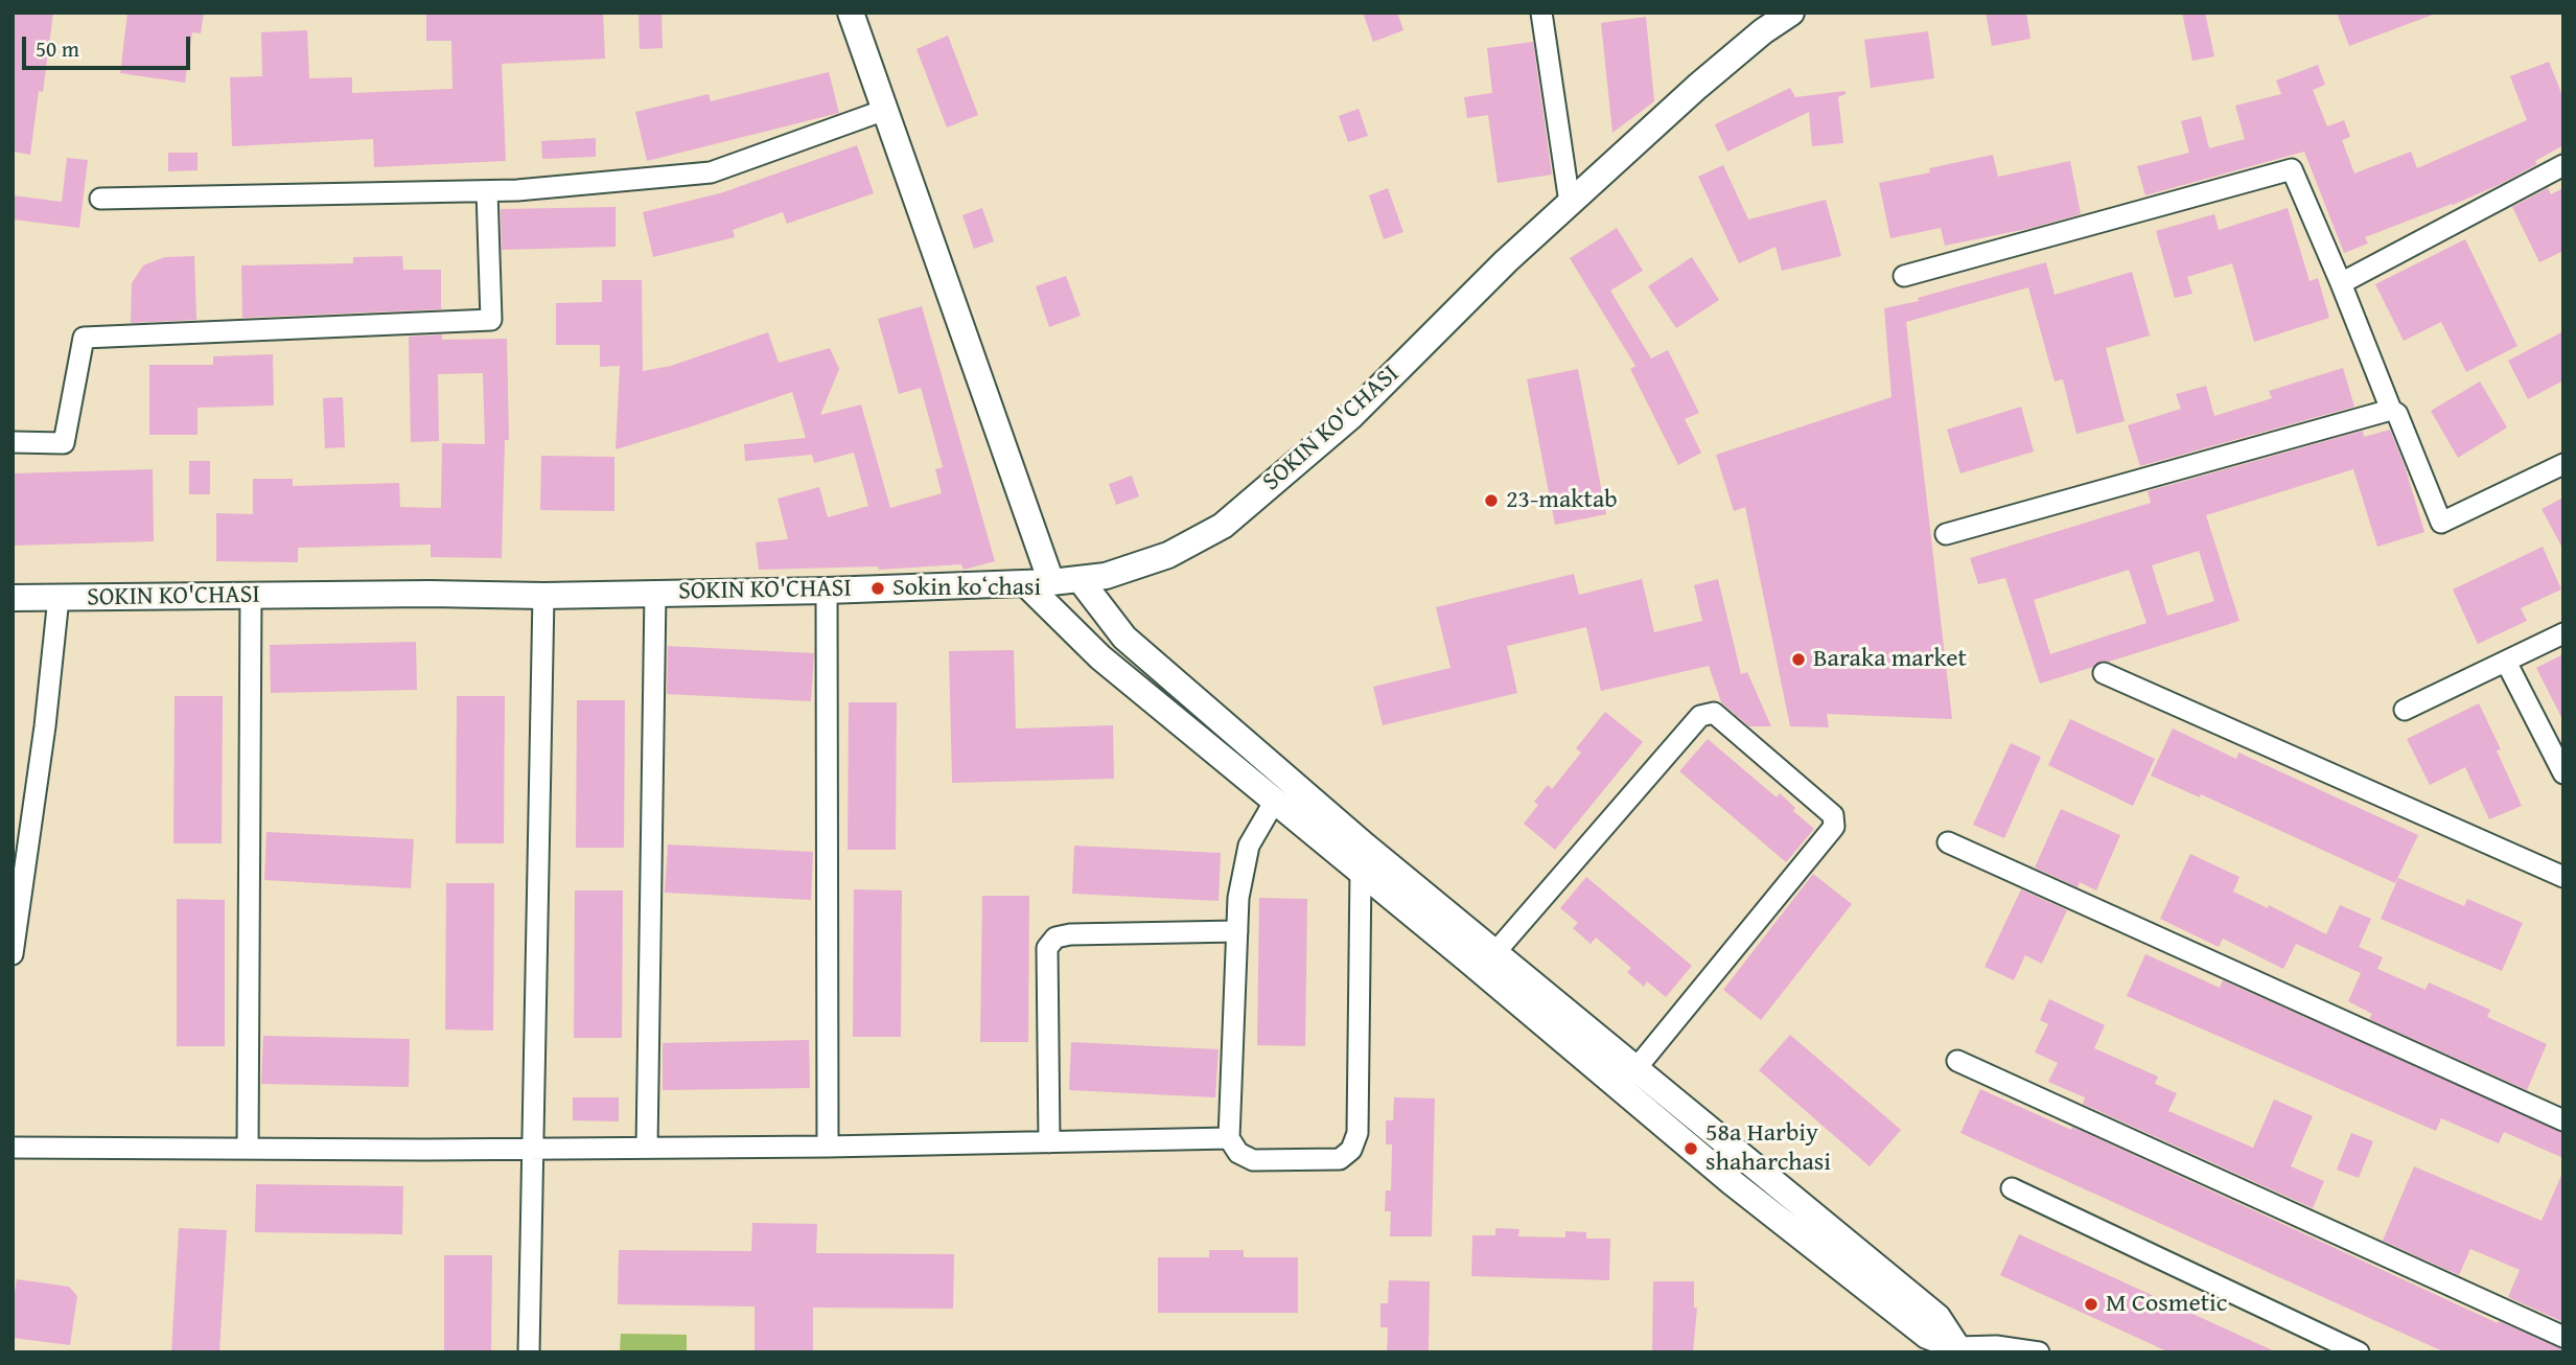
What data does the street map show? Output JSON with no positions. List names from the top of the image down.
{
  "streets": {
    "street": ["SOKIN KO'CHASI"]
  },
  "places": [
    "23-maktab",
    "Sokin koʻchasi",
    "Baraka market",
    "58a Harbiy shaharchasi",
    "M Cosmetic"
  ],
  "scale_bar": "50 m"
}
